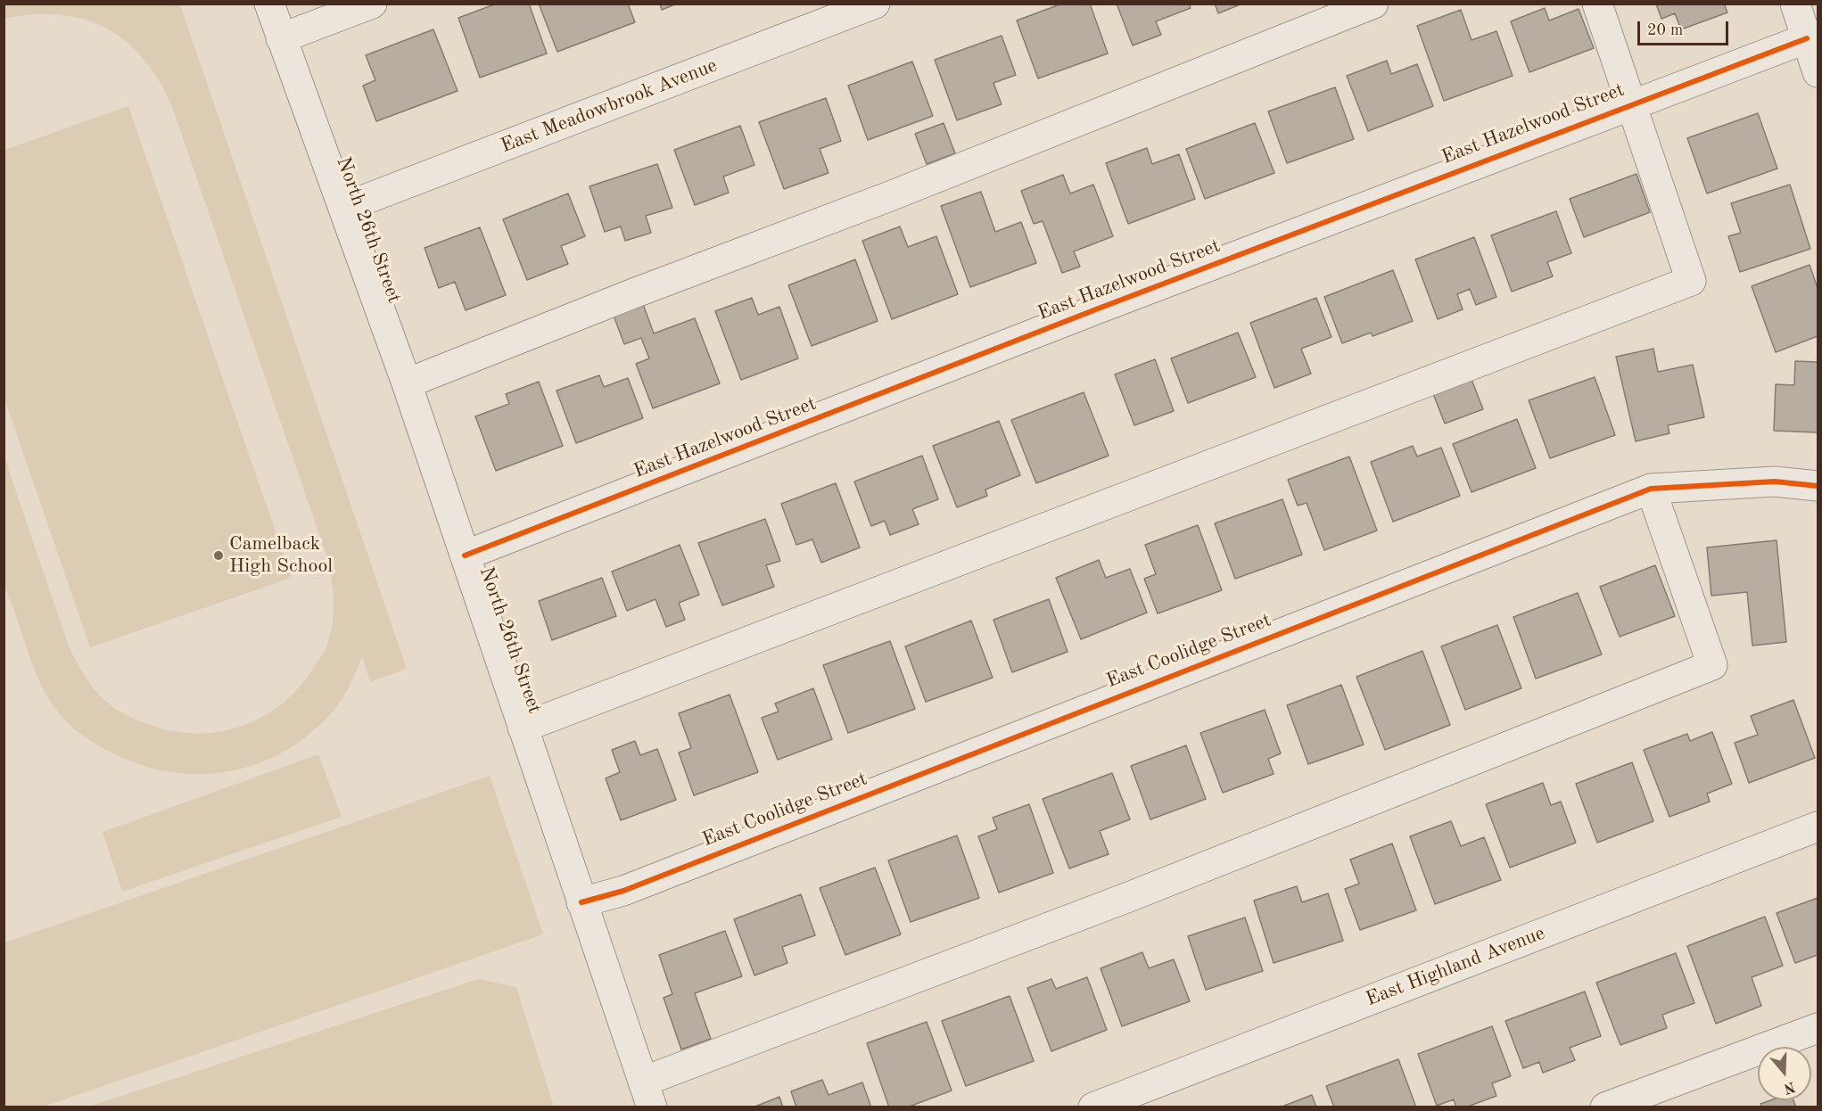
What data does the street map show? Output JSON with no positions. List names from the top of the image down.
{
  "streets": {
    "street": [
      "East Meadowbrook Avenue",
      "East Hazelwood Street",
      "North 26th Street",
      "East Coolidge Street",
      "East Highland Avenue"
    ]
  },
  "crossings": [
    ["East Meadowbrook Avenue", "North 26th Street"],
    ["East Hazelwood Street", "North 26th Street"],
    ["North 26th Street", "East Coolidge Street"]
  ],
  "places": ["Camelback High School"],
  "scale_bar": "20 m",
  "north": "bottom"
}
